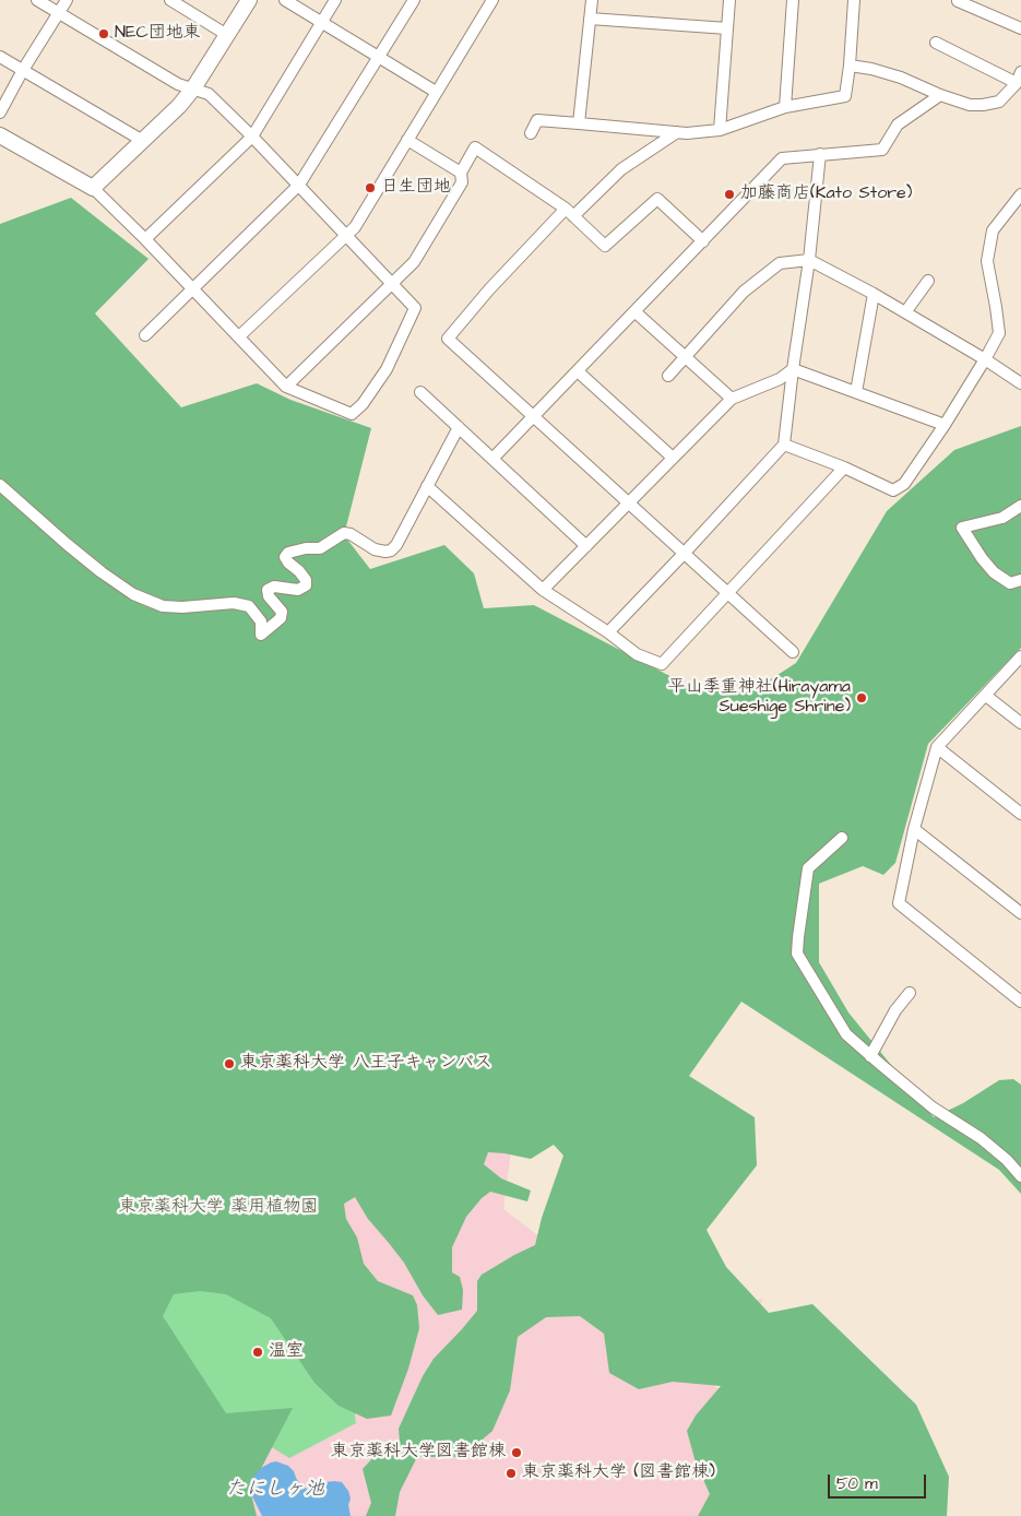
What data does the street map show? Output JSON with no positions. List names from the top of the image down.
{
  "water": ["たにしヶ池"],
  "parks": ["東京薬科大学 薬用植物園"],
  "places": [
    "NEC団地東",
    "日生団地",
    "加藤商店(Kato Store)",
    "平山季重神社(Hirayama Sueshige Shrine)",
    "東京薬科大学 八王子キャンパス",
    "温室",
    "東京薬科大学図書館棟",
    "東京薬科大学 (図書館棟)"
  ],
  "scale_bar": "50 m"
}
